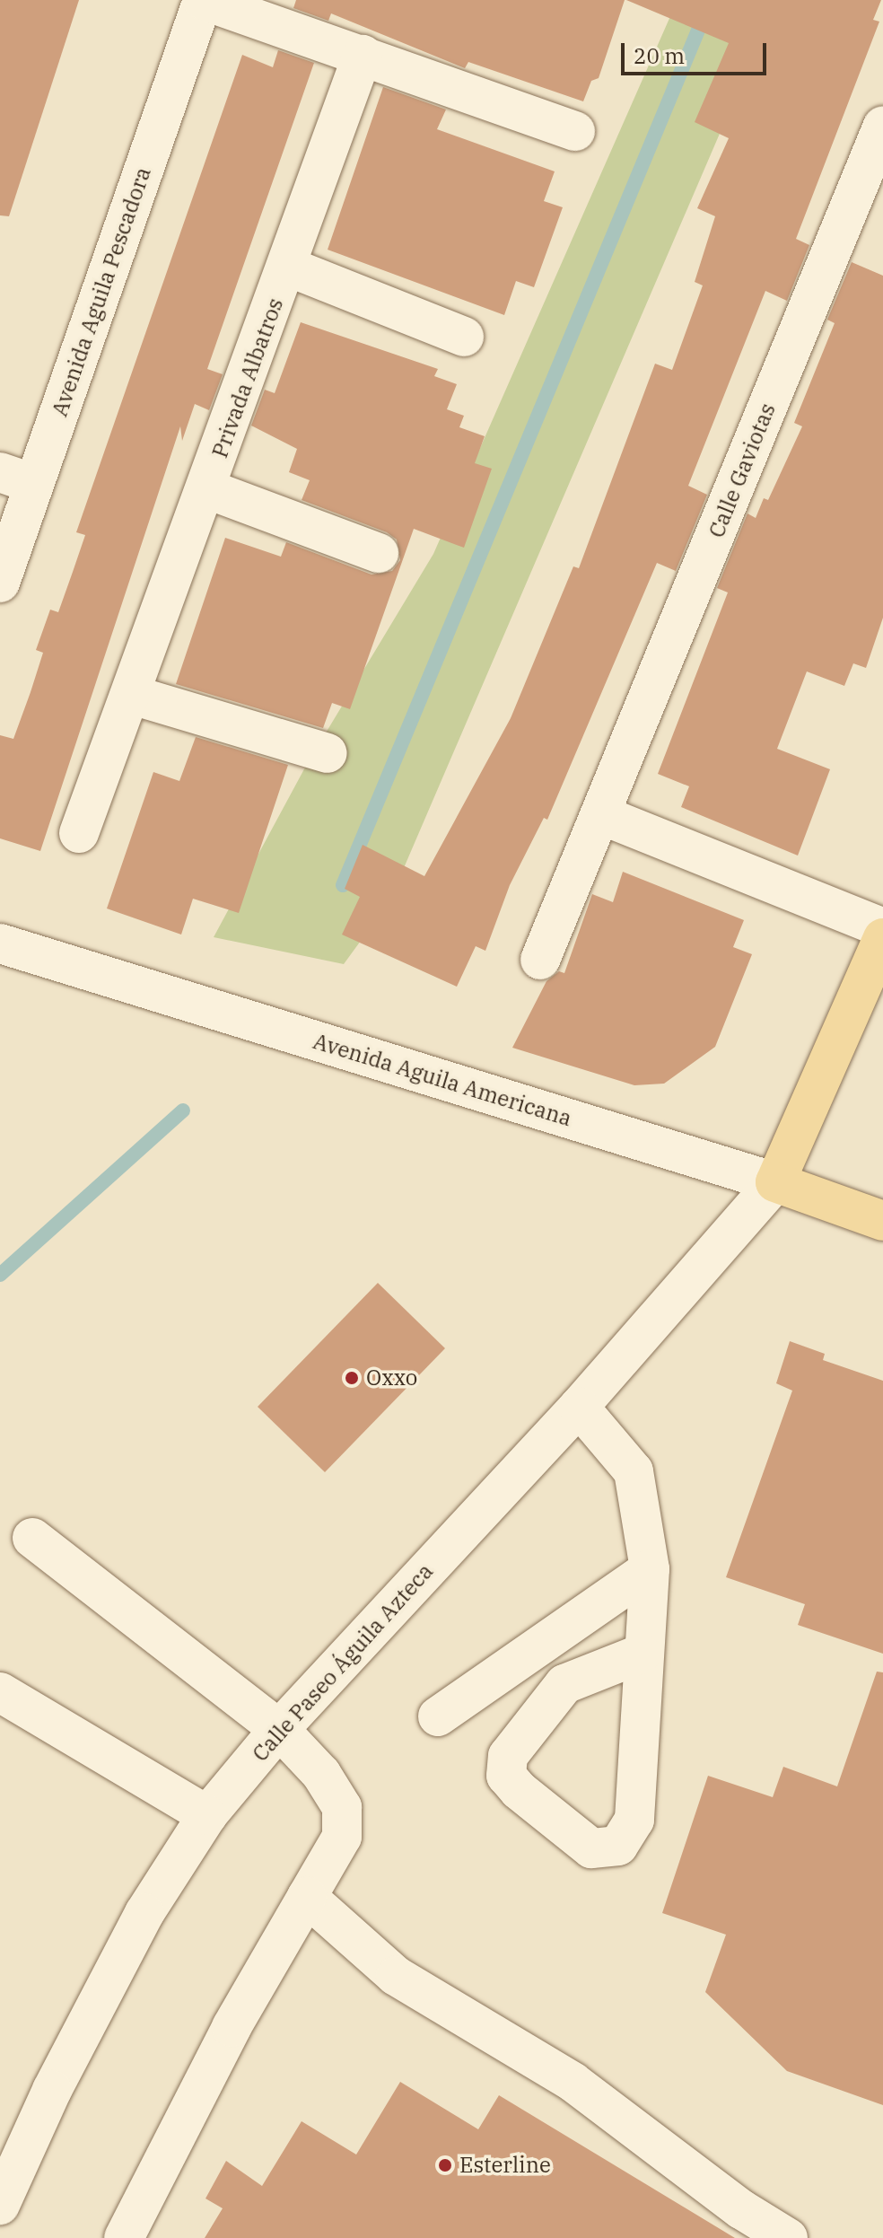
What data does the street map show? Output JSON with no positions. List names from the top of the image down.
{
  "streets": {
    "main road": ["Avenida Aguila Americana"],
    "street": [
      "Avenida Aguila Pescadora",
      "Privada Albatros",
      "Calle Gaviotas",
      "Calle Paseo Águila Azteca"
    ]
  },
  "crossings": [
    ["Avenida Aguila Americana", "Calle Paseo Águila Azteca"]
  ],
  "places": ["Oxxo", "Esterline"],
  "scale_bar": "20 m"
}
